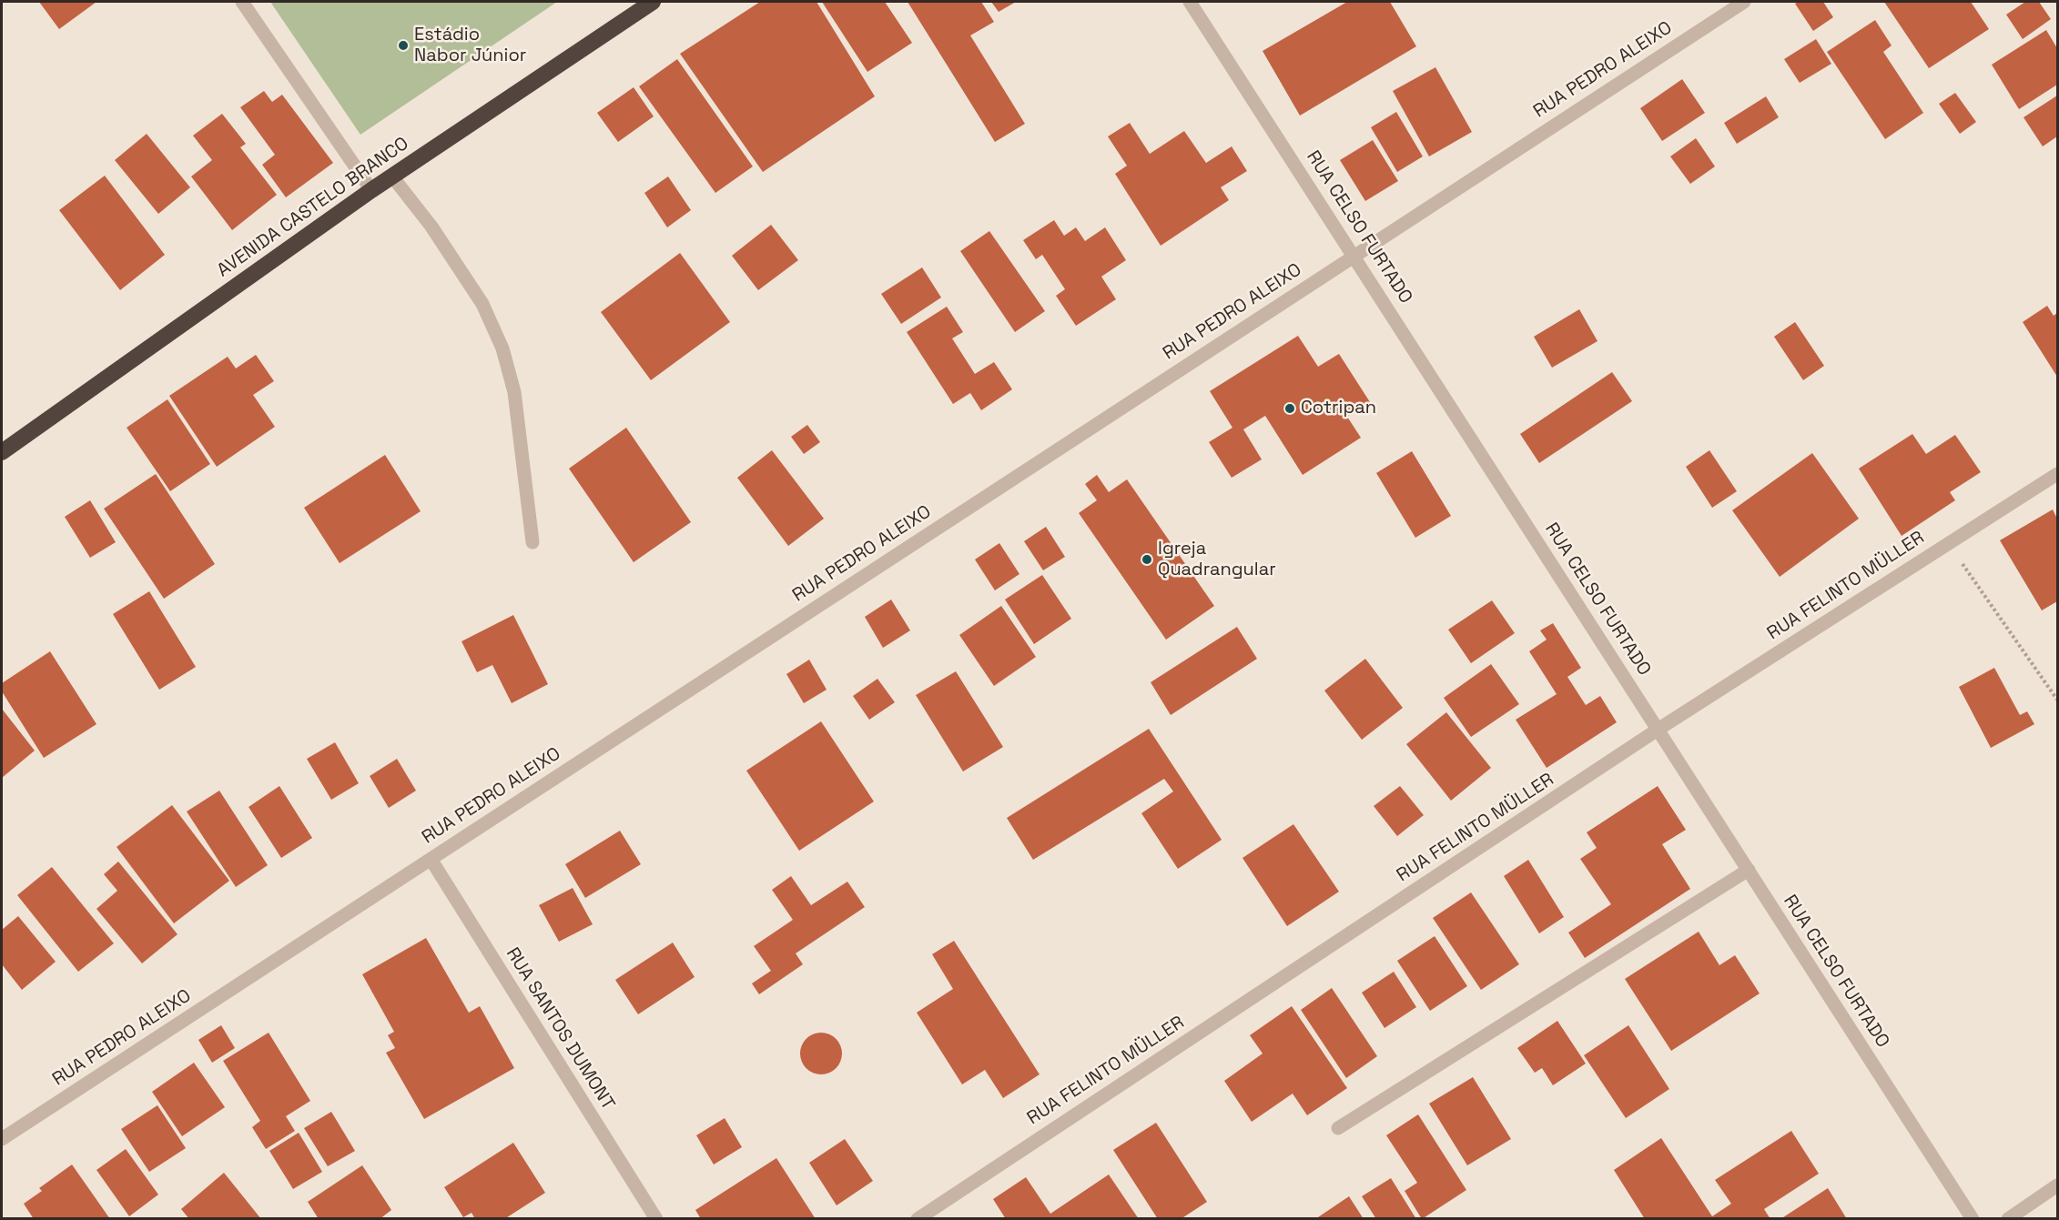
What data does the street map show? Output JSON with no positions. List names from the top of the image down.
{
  "streets": {
    "highway": ["AVENIDA CASTELO BRANCO"],
    "street": [
      "RUA PEDRO ALEIXO",
      "RUA CELSO FURTADO",
      "RUA FELINTO MÜLLER",
      "RUA SANTOS DUMONT"
    ]
  },
  "crossings": [
    ["RUA PEDRO ALEIXO", "RUA CELSO FURTADO"],
    ["RUA PEDRO ALEIXO", "RUA SANTOS DUMONT"],
    ["RUA CELSO FURTADO", "RUA FELINTO MÜLLER"]
  ],
  "places": ["Estádio Nabor Júnior", "Cotripan", "Igreja Quadrangular"]
}
